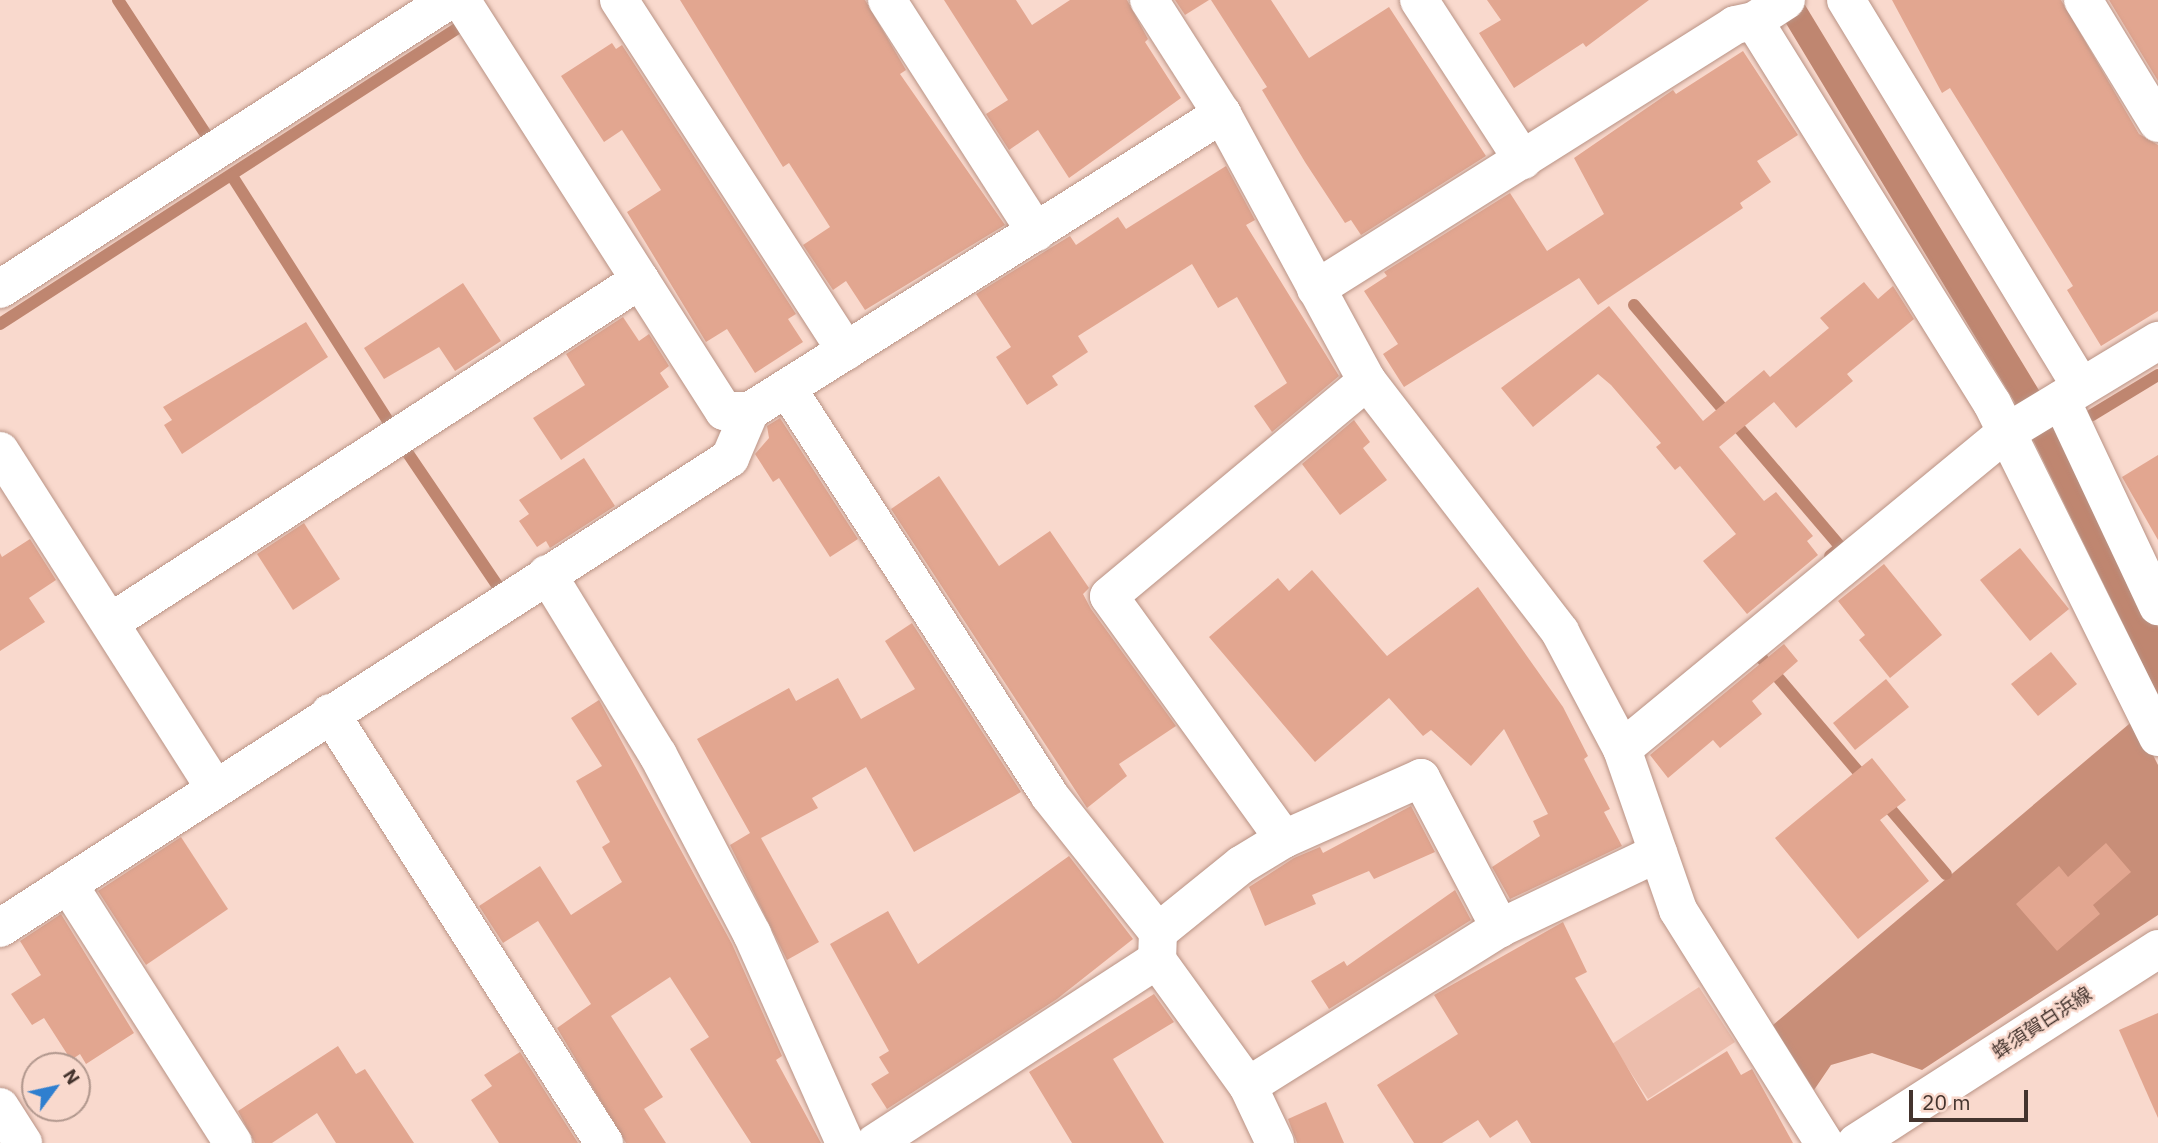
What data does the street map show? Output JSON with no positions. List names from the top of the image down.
{
  "streets": {
    "street": ["蜂須賀白浜線"]
  },
  "scale_bar": "20 m",
  "north": "top right"
}
